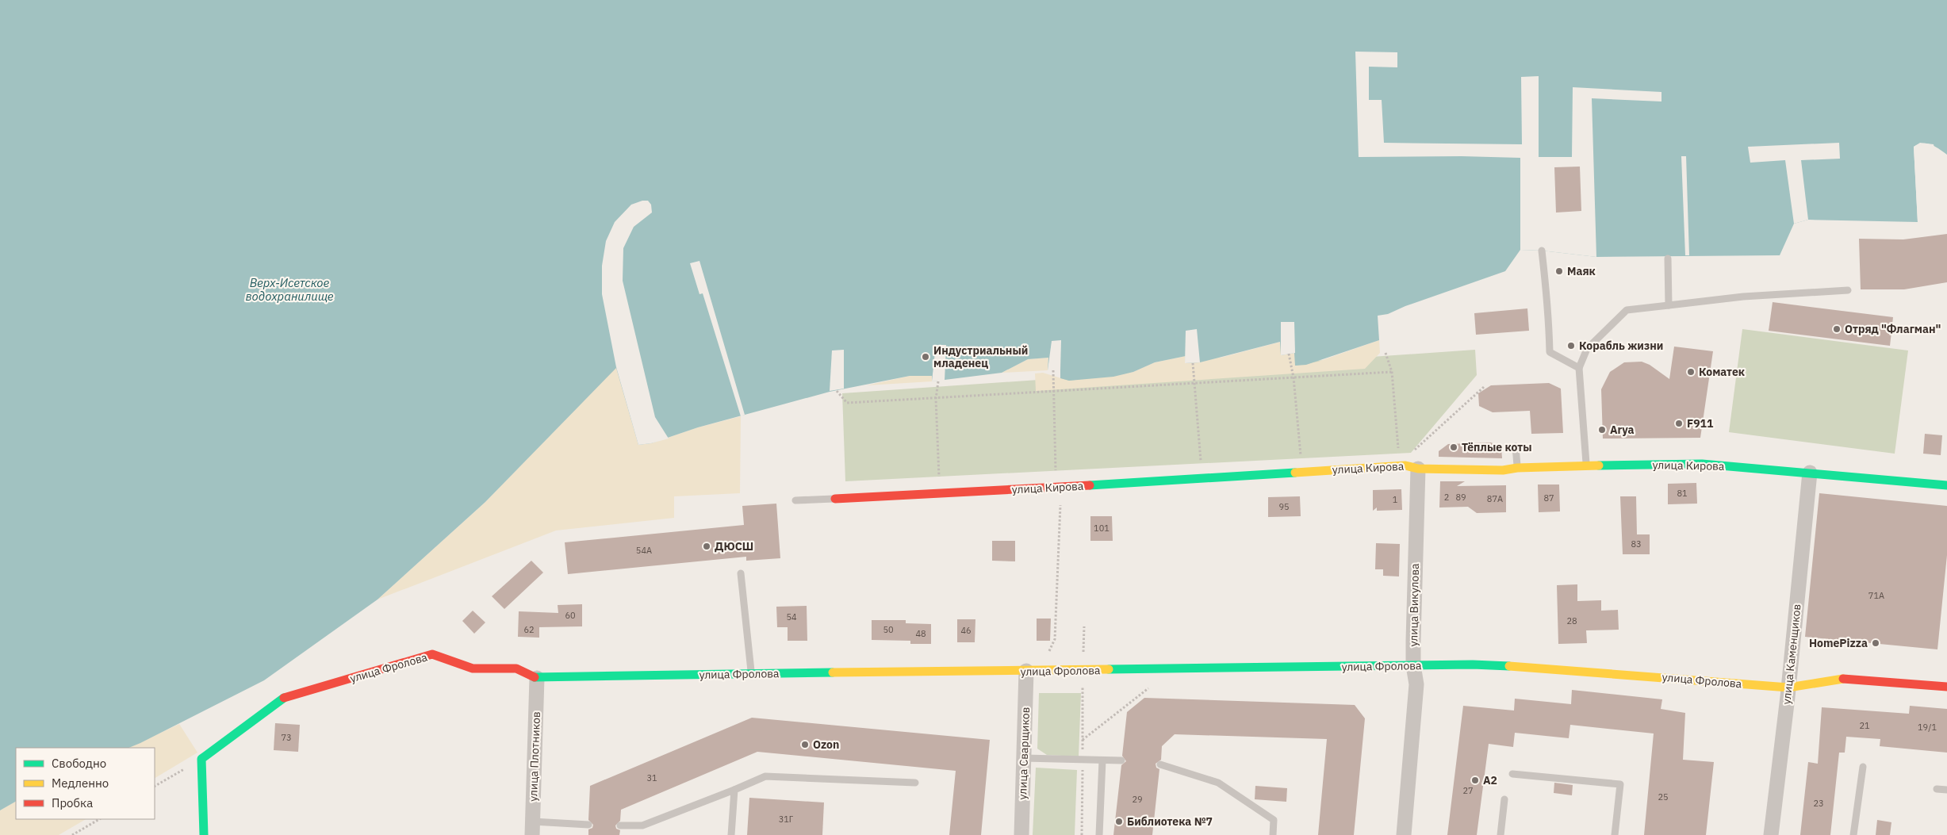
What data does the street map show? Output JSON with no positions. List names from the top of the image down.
{
  "streets": {
    "street": [
      "улица Кирова",
      "улица Викулова",
      "улица Каменщиков",
      "улица Фролова",
      "улица Сварщиков",
      "улица Плотников"
    ]
  },
  "crossings": [
    ["улица Кирова", "улица Викулова"],
    ["улица Кирова", "улица Каменщиков"],
    ["улица Викулова", "улица Фролова"],
    ["улица Каменщиков", "улица Фролова"],
    ["улица Фролова", "улица Сварщиков"],
    ["улица Фролова", "улица Плотников"]
  ],
  "water": ["Верх-Исетское водохранилище"],
  "places": [
    "Маяк",
    "Отряд \"Флагман\"",
    "Корабль жизни",
    "Индустриальный младенец",
    "Коматек",
    "F911",
    "Arya",
    "Тёплые коты",
    "ДЮСШ",
    "HomePizza",
    "Ozon",
    "А2",
    "Библиотека №7"
  ],
  "house_numbers": [
    "81",
    "2",
    "89",
    "87",
    "87А",
    "1",
    "95",
    "101",
    "83",
    "54А",
    "71А",
    "60",
    "54",
    "28",
    "62",
    "50",
    "46",
    "48",
    "21",
    "19/1",
    "73",
    "31",
    "27",
    "25",
    "29",
    "23",
    "31Г"
  ],
  "legend": ["Свободно", "Медленно", "Пробка"]
}
